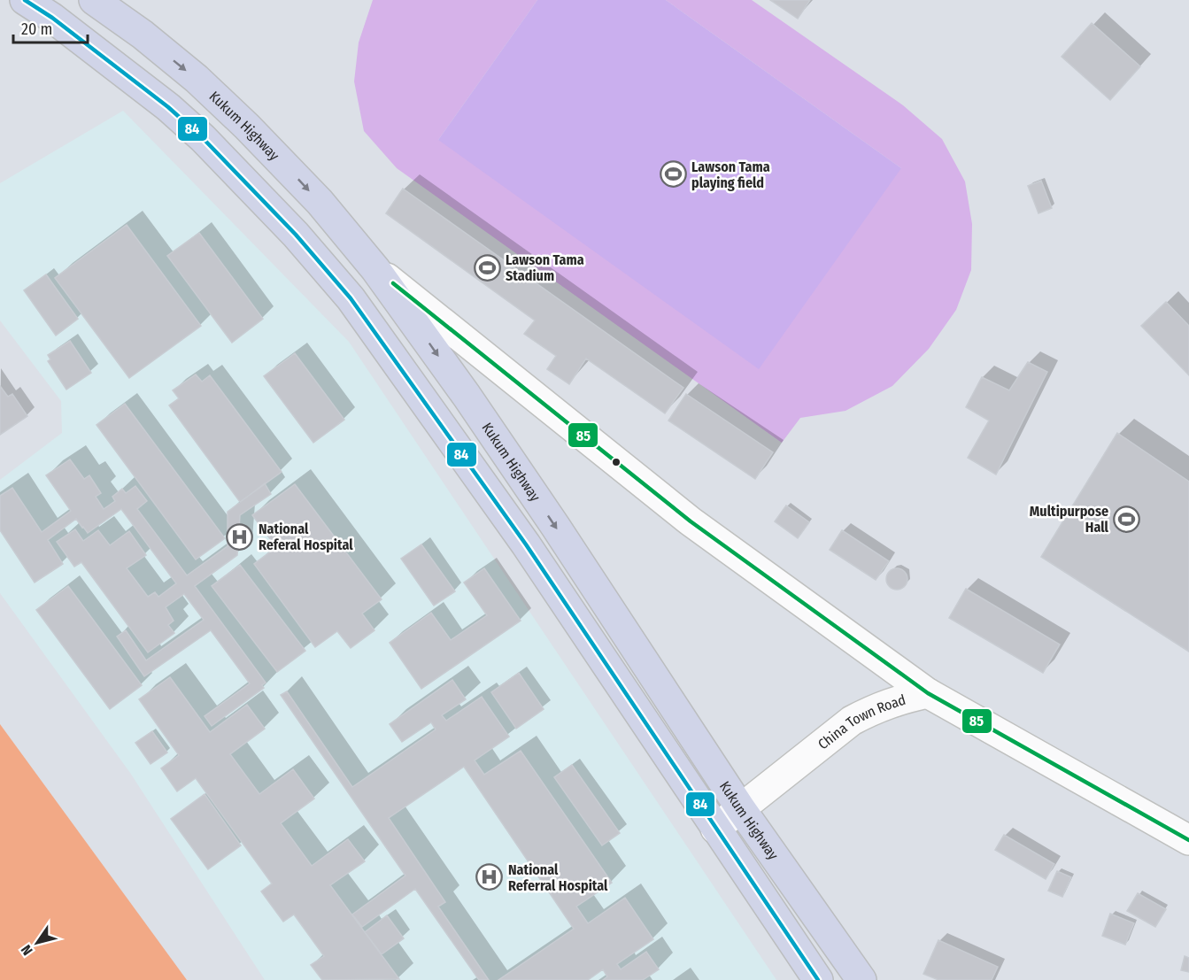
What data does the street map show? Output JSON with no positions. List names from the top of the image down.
{
  "streets": {
    "main road": ["Kukum Highway"],
    "street": ["China Town Road"]
  },
  "crossings": [
    ["Kukum Highway", "China Town Road"]
  ],
  "places": {
    "sports": ["Lawson Tama playing field", "Lawson Tama Stadium", "Multipurpose Hall"],
    "hospital": ["National Referal Hospital", "National Referral Hospital"]
  },
  "lines": ["transit line 84", "transit line 85"],
  "scale_bar": "20 m",
  "north": "bottom left"
}
